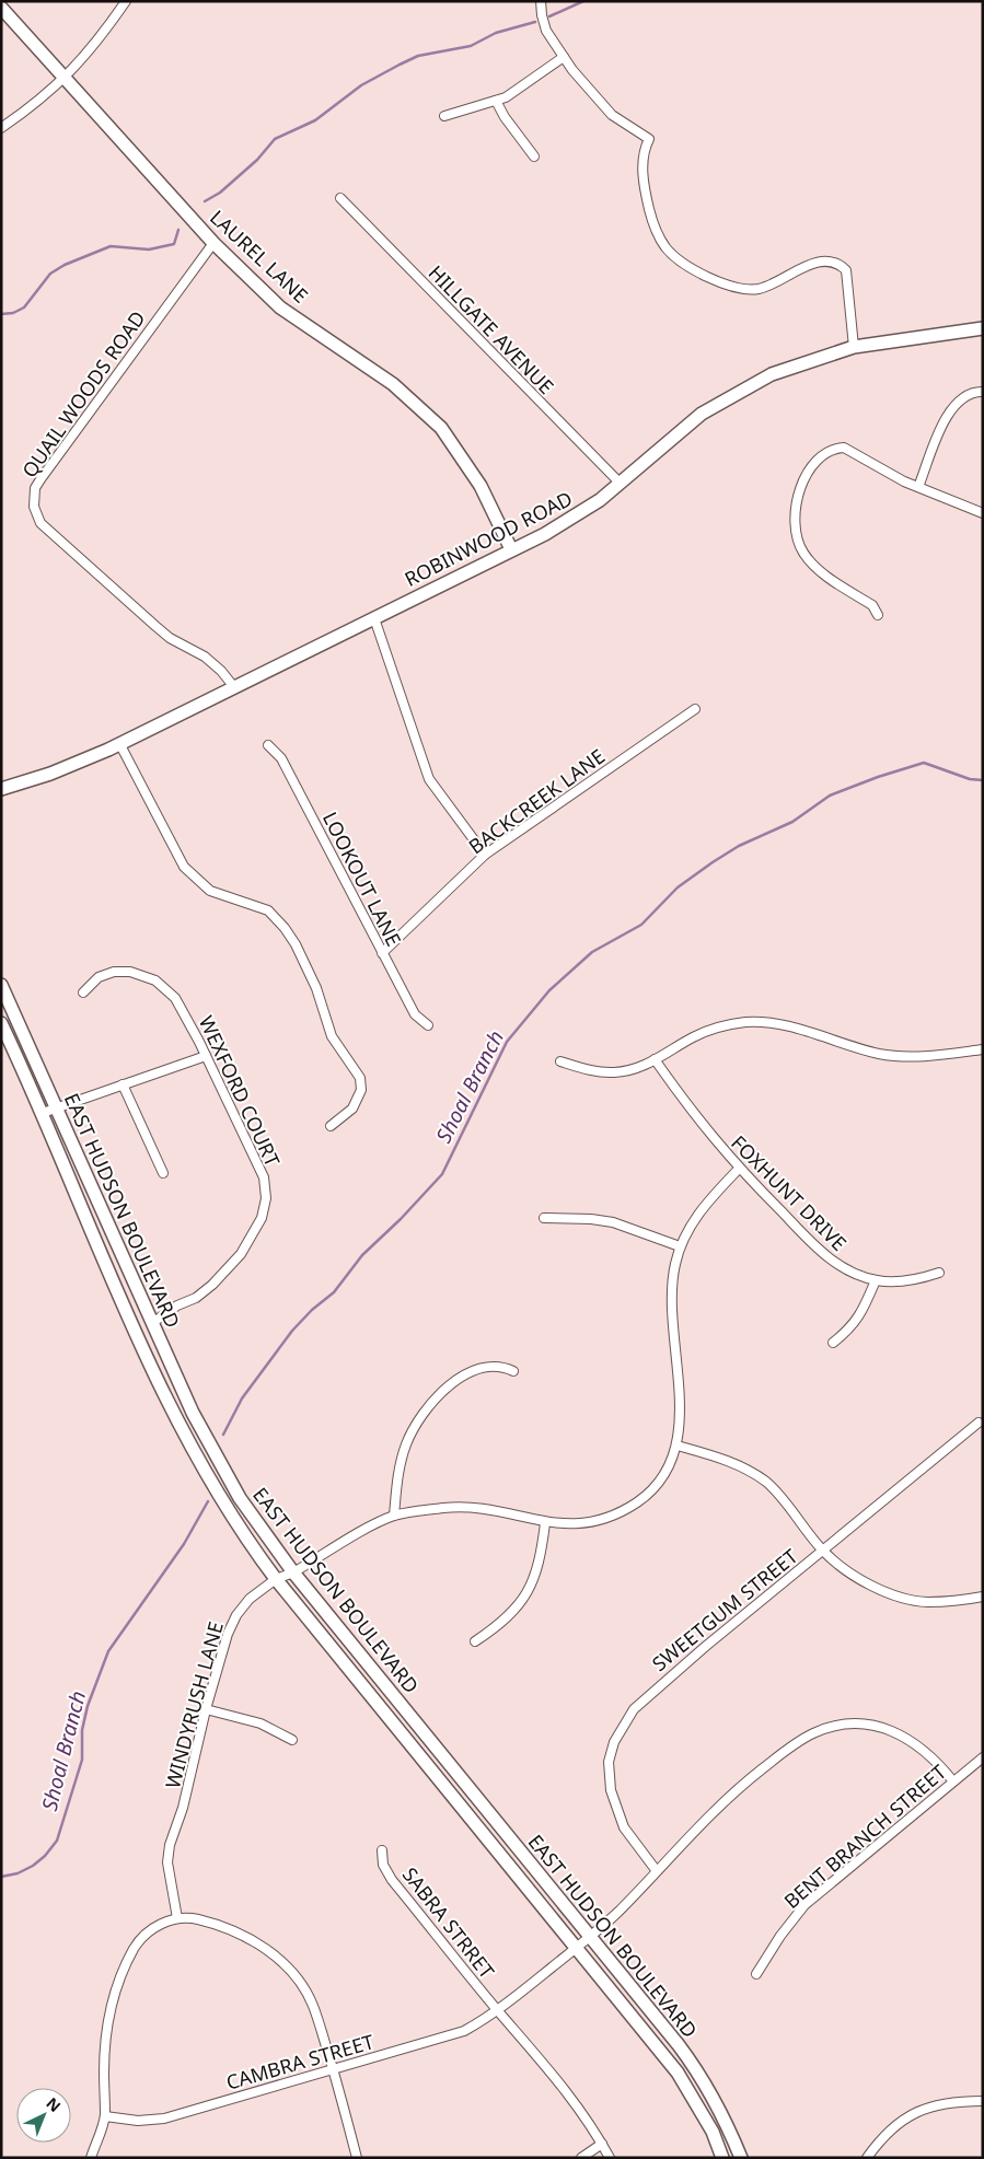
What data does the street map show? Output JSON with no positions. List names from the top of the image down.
{
  "streets": {
    "main road": ["LAUREL LANE", "ROBINWOOD ROAD", "EAST HUDSON BOULEVARD"],
    "street": [
      "HILLGATE AVENUE",
      "QUAIL WOODS ROAD",
      "BACKCREEK LANE",
      "LOOKOUT LANE",
      "WEXFORD COURT",
      "FOXHUNT DRIVE",
      "SWEETGUM STREET",
      "WINDYRUSH LANE",
      "BENT BRANCH STREET",
      "SABRA STRRET",
      "CAMBRA STREET"
    ]
  },
  "crossings": [
    ["LAUREL LANE", "QUAIL WOODS ROAD"],
    ["LAUREL LANE", "ROBINWOOD ROAD"],
    ["HILLGATE AVENUE", "ROBINWOOD ROAD"],
    ["QUAIL WOODS ROAD", "ROBINWOOD ROAD"],
    ["BACKCREEK LANE", "LOOKOUT LANE"],
    ["WEXFORD COURT", "EAST HUDSON BOULEVARD"],
    ["FOXHUNT DRIVE", "WINDYRUSH LANE"],
    ["EAST HUDSON BOULEVARD", "WINDYRUSH LANE"],
    ["EAST HUDSON BOULEVARD", "CAMBRA STREET"],
    ["SWEETGUM STREET", "CAMBRA STREET"],
    ["BENT BRANCH STREET", "CAMBRA STREET"],
    ["SABRA STRRET", "CAMBRA STREET"]
  ],
  "water": ["Shoal Branch"],
  "north": "top right"
}
